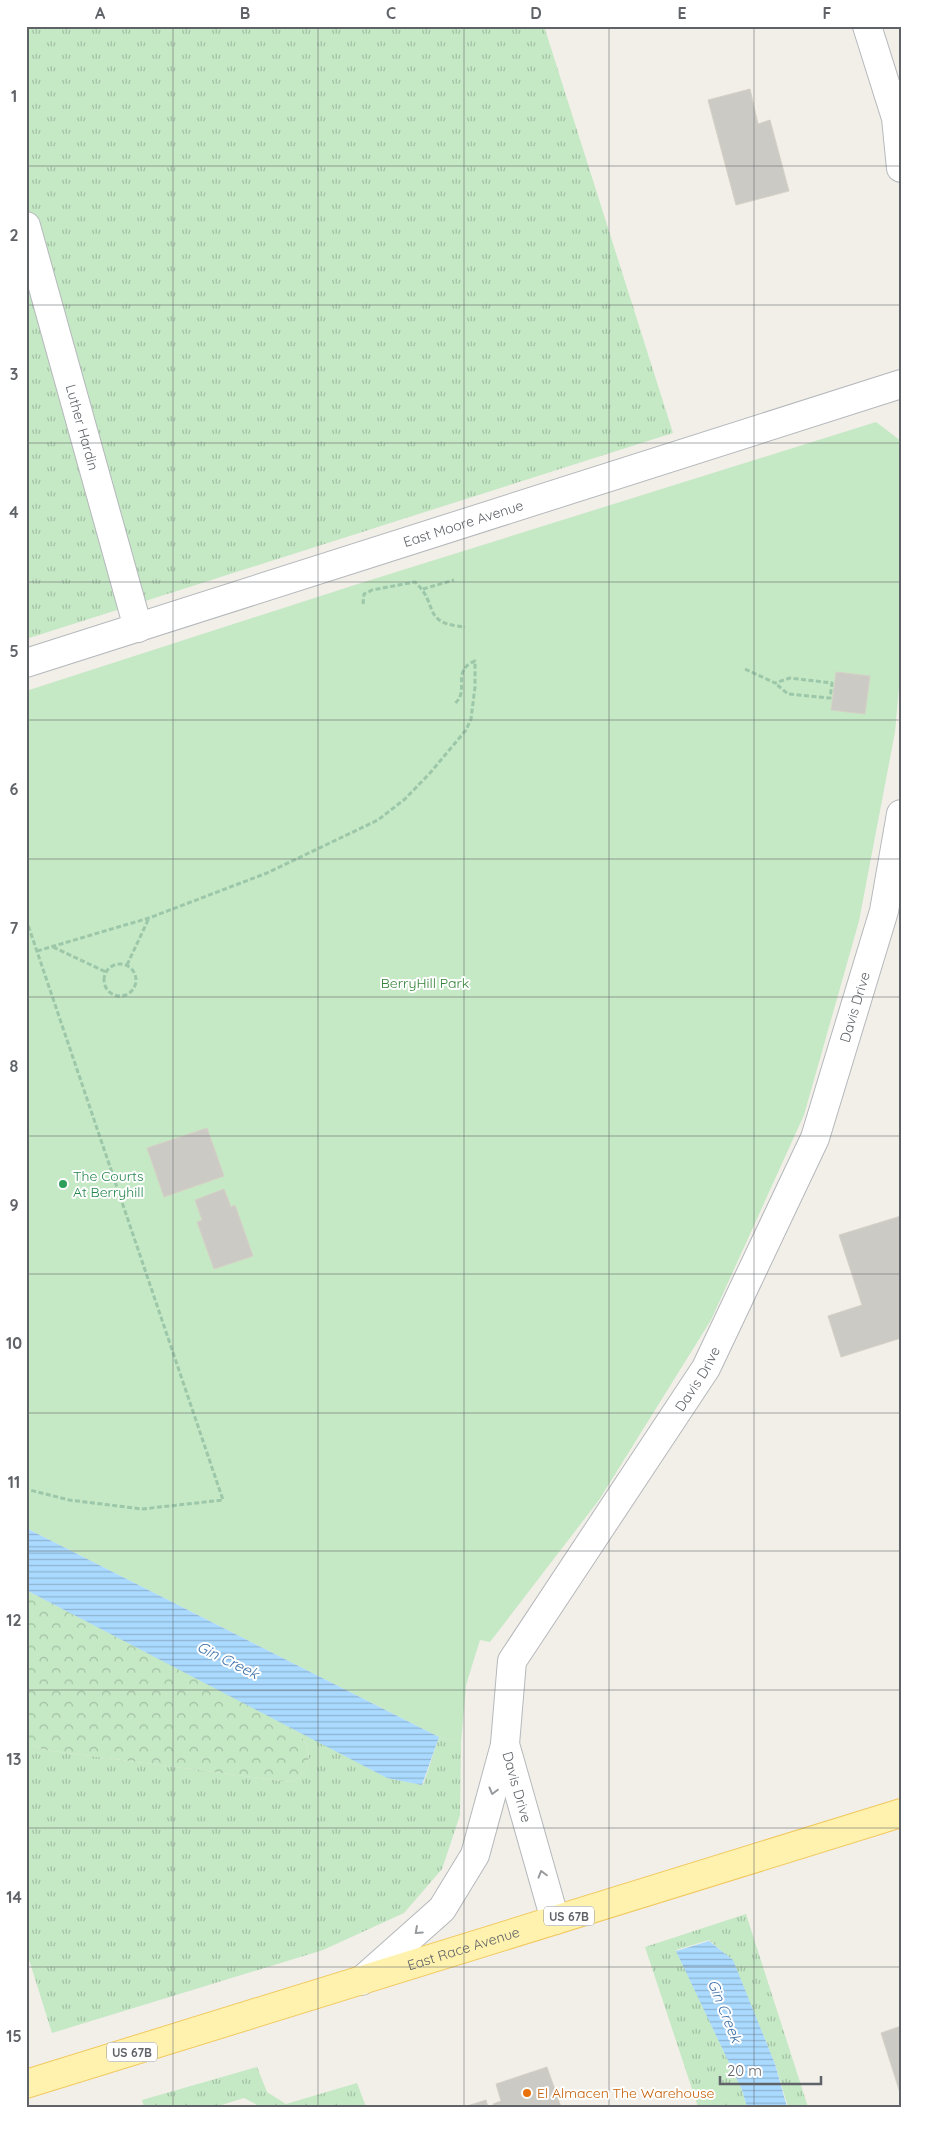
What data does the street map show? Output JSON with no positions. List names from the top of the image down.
{
  "streets": {
    "main road": ["US 67B", "East Race Avenue"],
    "street": ["Luther Hardin", "East Moore Avenue", "Davis Drive"]
  },
  "crossings": [
    ["Luther Hardin", "East Moore Avenue"],
    ["Davis Drive", "East Race Avenue"]
  ],
  "water": ["Gin Creek"],
  "parks": ["BerryHill Park"],
  "places": ["The Courts At Berryhill", "El Almacen The Warehouse"],
  "scale_bar": "20 m",
  "grid": {
    "columns": [
      "A",
      "B",
      "C",
      "D",
      "E",
      "F"
    ],
    "rows": [
      "1",
      "2",
      "3",
      "4",
      "5",
      "6",
      "7",
      "8",
      "9",
      "10",
      "11",
      "12",
      "13",
      "14",
      "15"
    ]
  }
}
